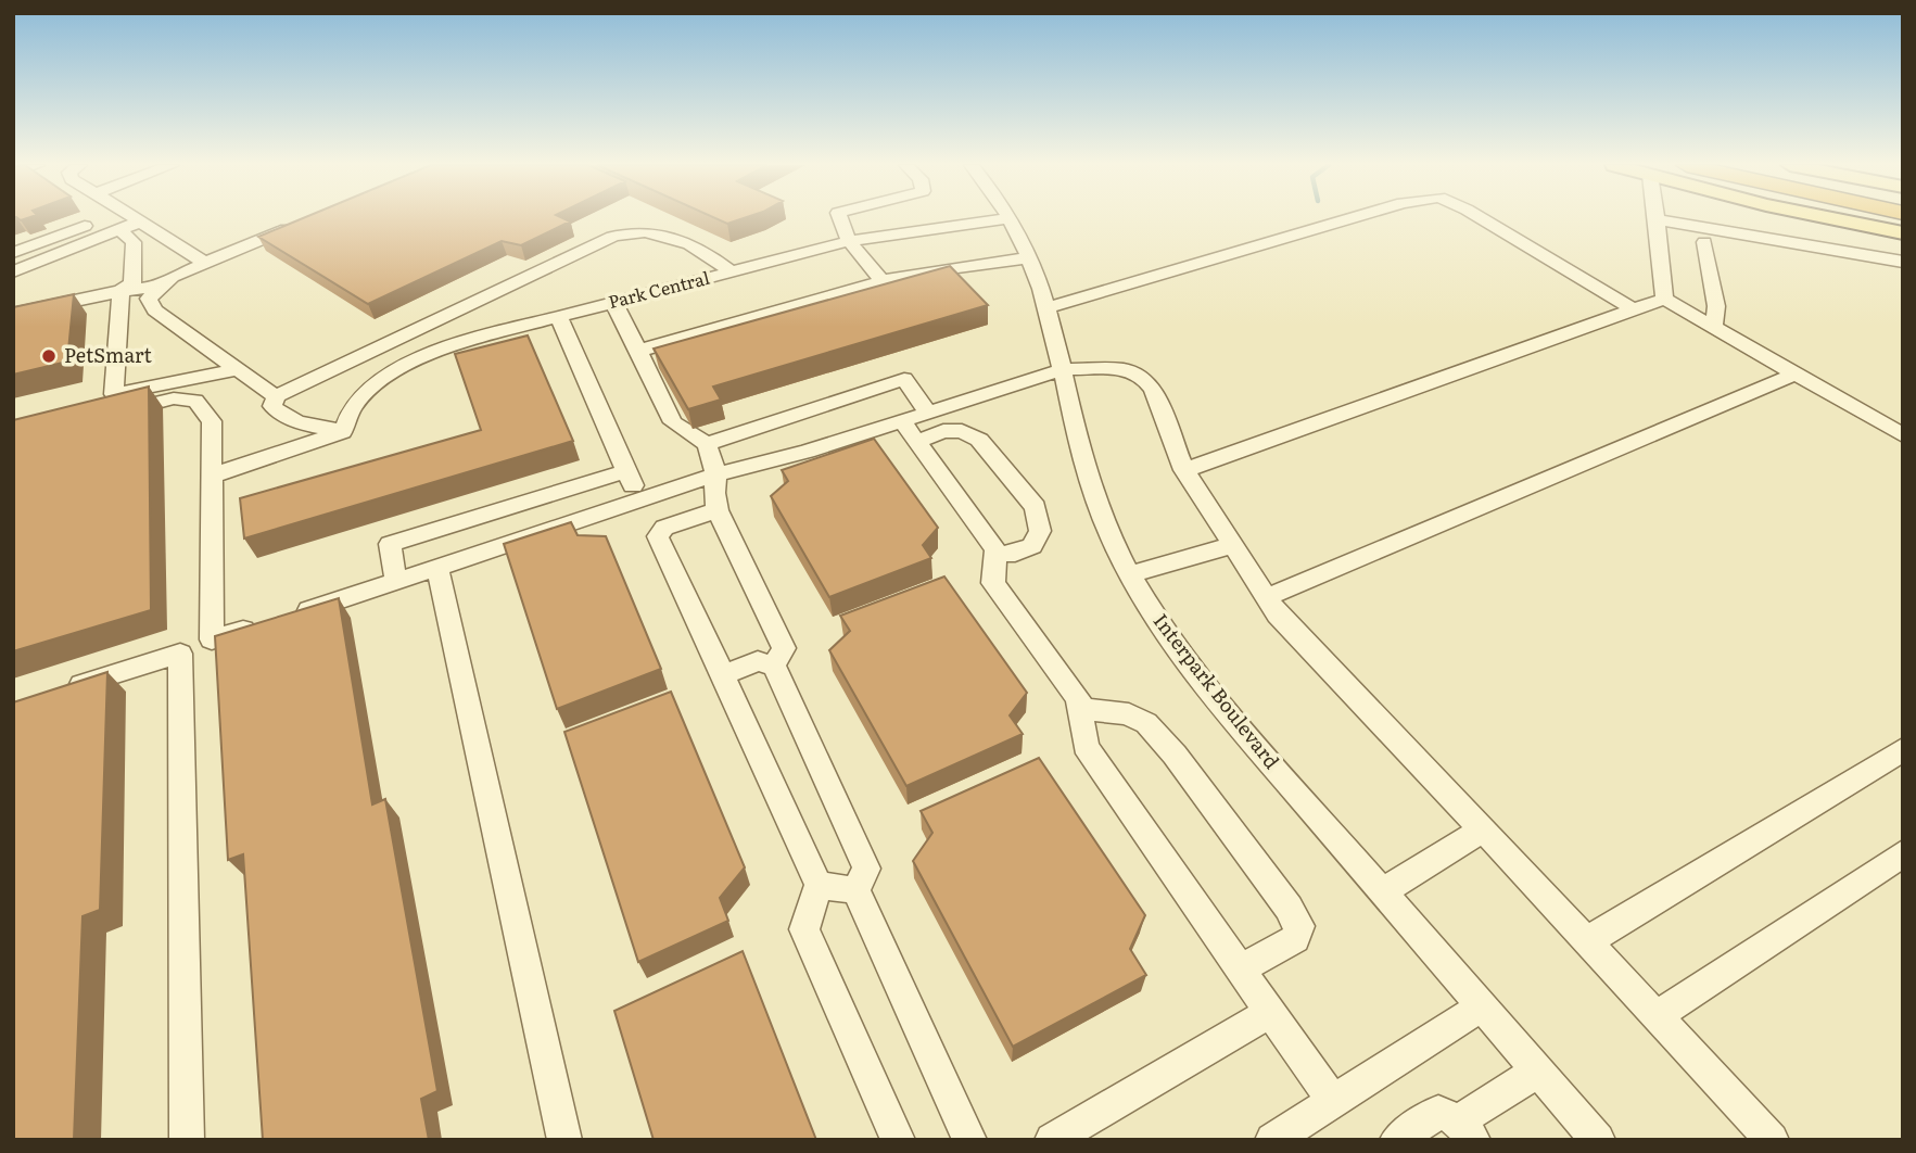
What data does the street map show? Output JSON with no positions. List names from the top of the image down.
{
  "streets": {
    "street": ["Park Central", "Interpark Boulevard"]
  },
  "places": ["PetSmart"]
}
